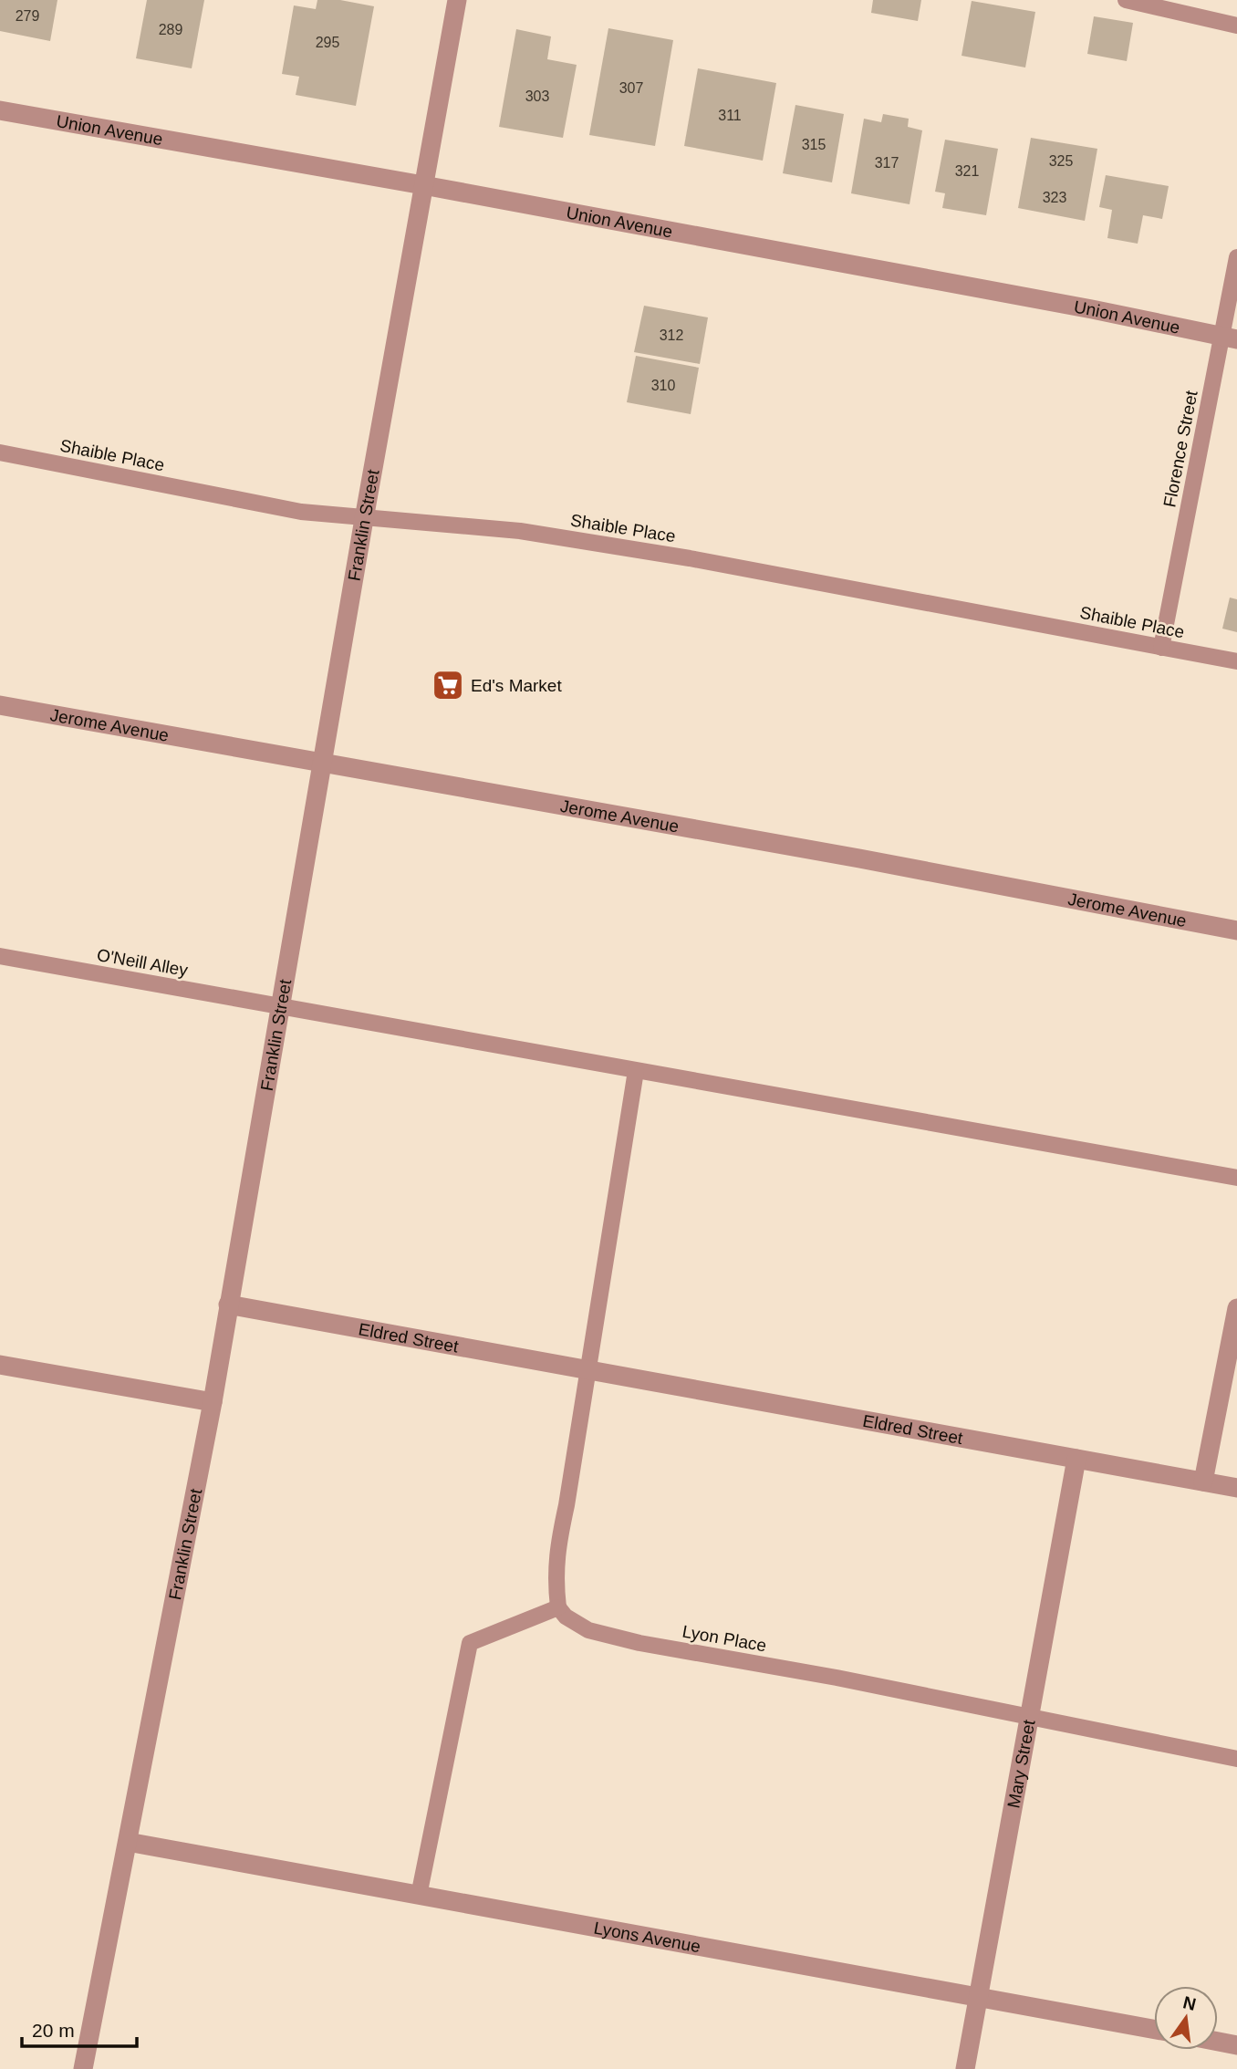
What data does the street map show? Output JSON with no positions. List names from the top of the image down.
{
  "streets": {
    "street": [
      "Union Avenue",
      "Franklin Street",
      "Jerome Avenue",
      "Eldred Street",
      "Mary Street",
      "Lyons Avenue"
    ],
    "lane": [
      "Florence Street",
      "Shaible Place",
      "O'Neill Alley",
      "Lyon Place"
    ]
  },
  "crossings": [
    ["Union Avenue", "Florence Street"],
    ["Union Avenue", "Franklin Street"],
    ["Florence Street", "Shaible Place"],
    ["Shaible Place", "Franklin Street"],
    ["Franklin Street", "Jerome Avenue"],
    ["Franklin Street", "O'Neill Alley"],
    ["Franklin Street", "Eldred Street"],
    ["Franklin Street", "Lyons Avenue"],
    ["Eldred Street", "Mary Street"],
    ["Lyon Place", "Mary Street"],
    ["Mary Street", "Lyons Avenue"]
  ],
  "places": {
    "supermarket": ["Ed's Market"]
  },
  "house_numbers": [
    "279",
    "289",
    "295",
    "307",
    "303",
    "311",
    "315",
    "325",
    "317",
    "321",
    "323",
    "312",
    "310"
  ],
  "scale_bar": "20 m",
  "north": "top"
}
